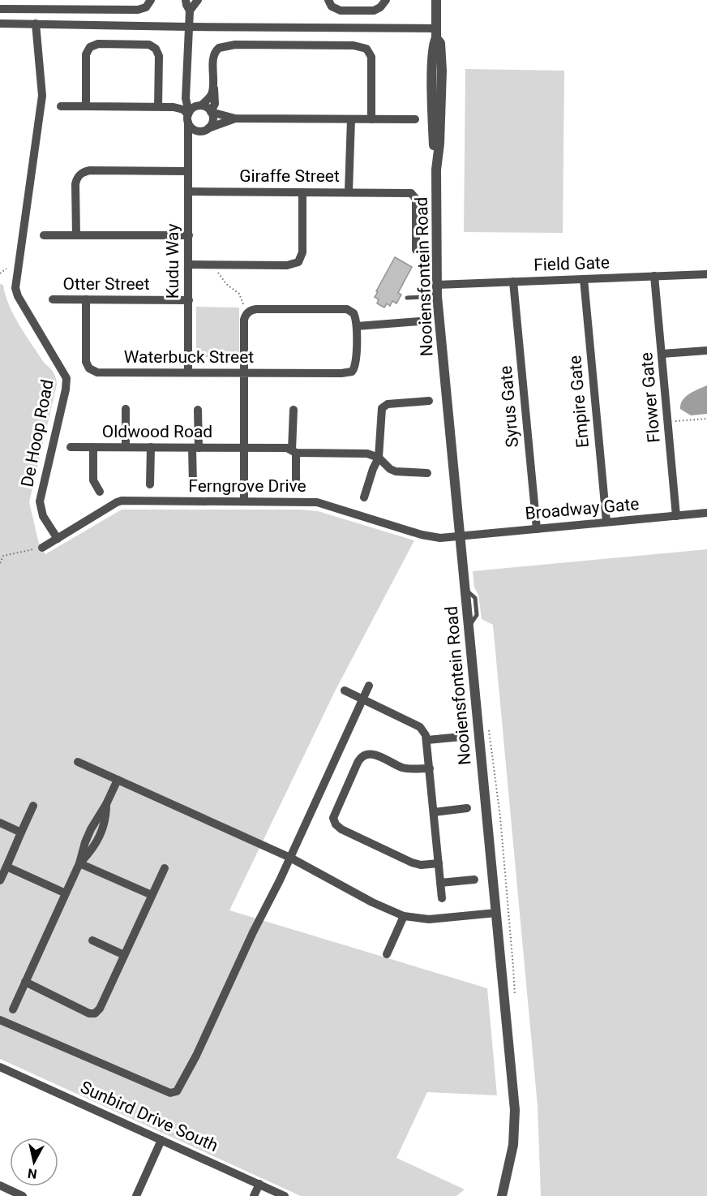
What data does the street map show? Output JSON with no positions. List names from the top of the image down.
{
  "streets": {
    "street": [
      "Giraffe Street",
      "Kudu Way",
      "Field Gate",
      "Nooiensfontein Road",
      "Otter Street",
      "Waterbuck Street",
      "Flower Gate",
      "Empire Gate",
      "Syrus Gate",
      "Oldwood Road",
      "De Hoop Road",
      "Ferngrove Drive",
      "Broadway Gate",
      "Sunbird Drive South"
    ]
  },
  "crossings": [
    ["Giraffe Street", "Kudu Way"],
    ["Kudu Way", "Otter Street"],
    ["Kudu Way", "Waterbuck Street"],
    ["Field Gate", "Nooiensfontein Road"],
    ["Field Gate", "Flower Gate"],
    ["Field Gate", "Empire Gate"],
    ["Field Gate", "Syrus Gate"],
    ["Nooiensfontein Road", "Ferngrove Drive"],
    ["Nooiensfontein Road", "Broadway Gate"],
    ["Otter Street", "Waterbuck Street"],
    ["Flower Gate", "Broadway Gate"],
    ["Empire Gate", "Broadway Gate"],
    ["Syrus Gate", "Broadway Gate"],
    ["De Hoop Road", "Ferngrove Drive"],
    ["Ferngrove Drive", "Broadway Gate"]
  ],
  "north": "bottom"
}
